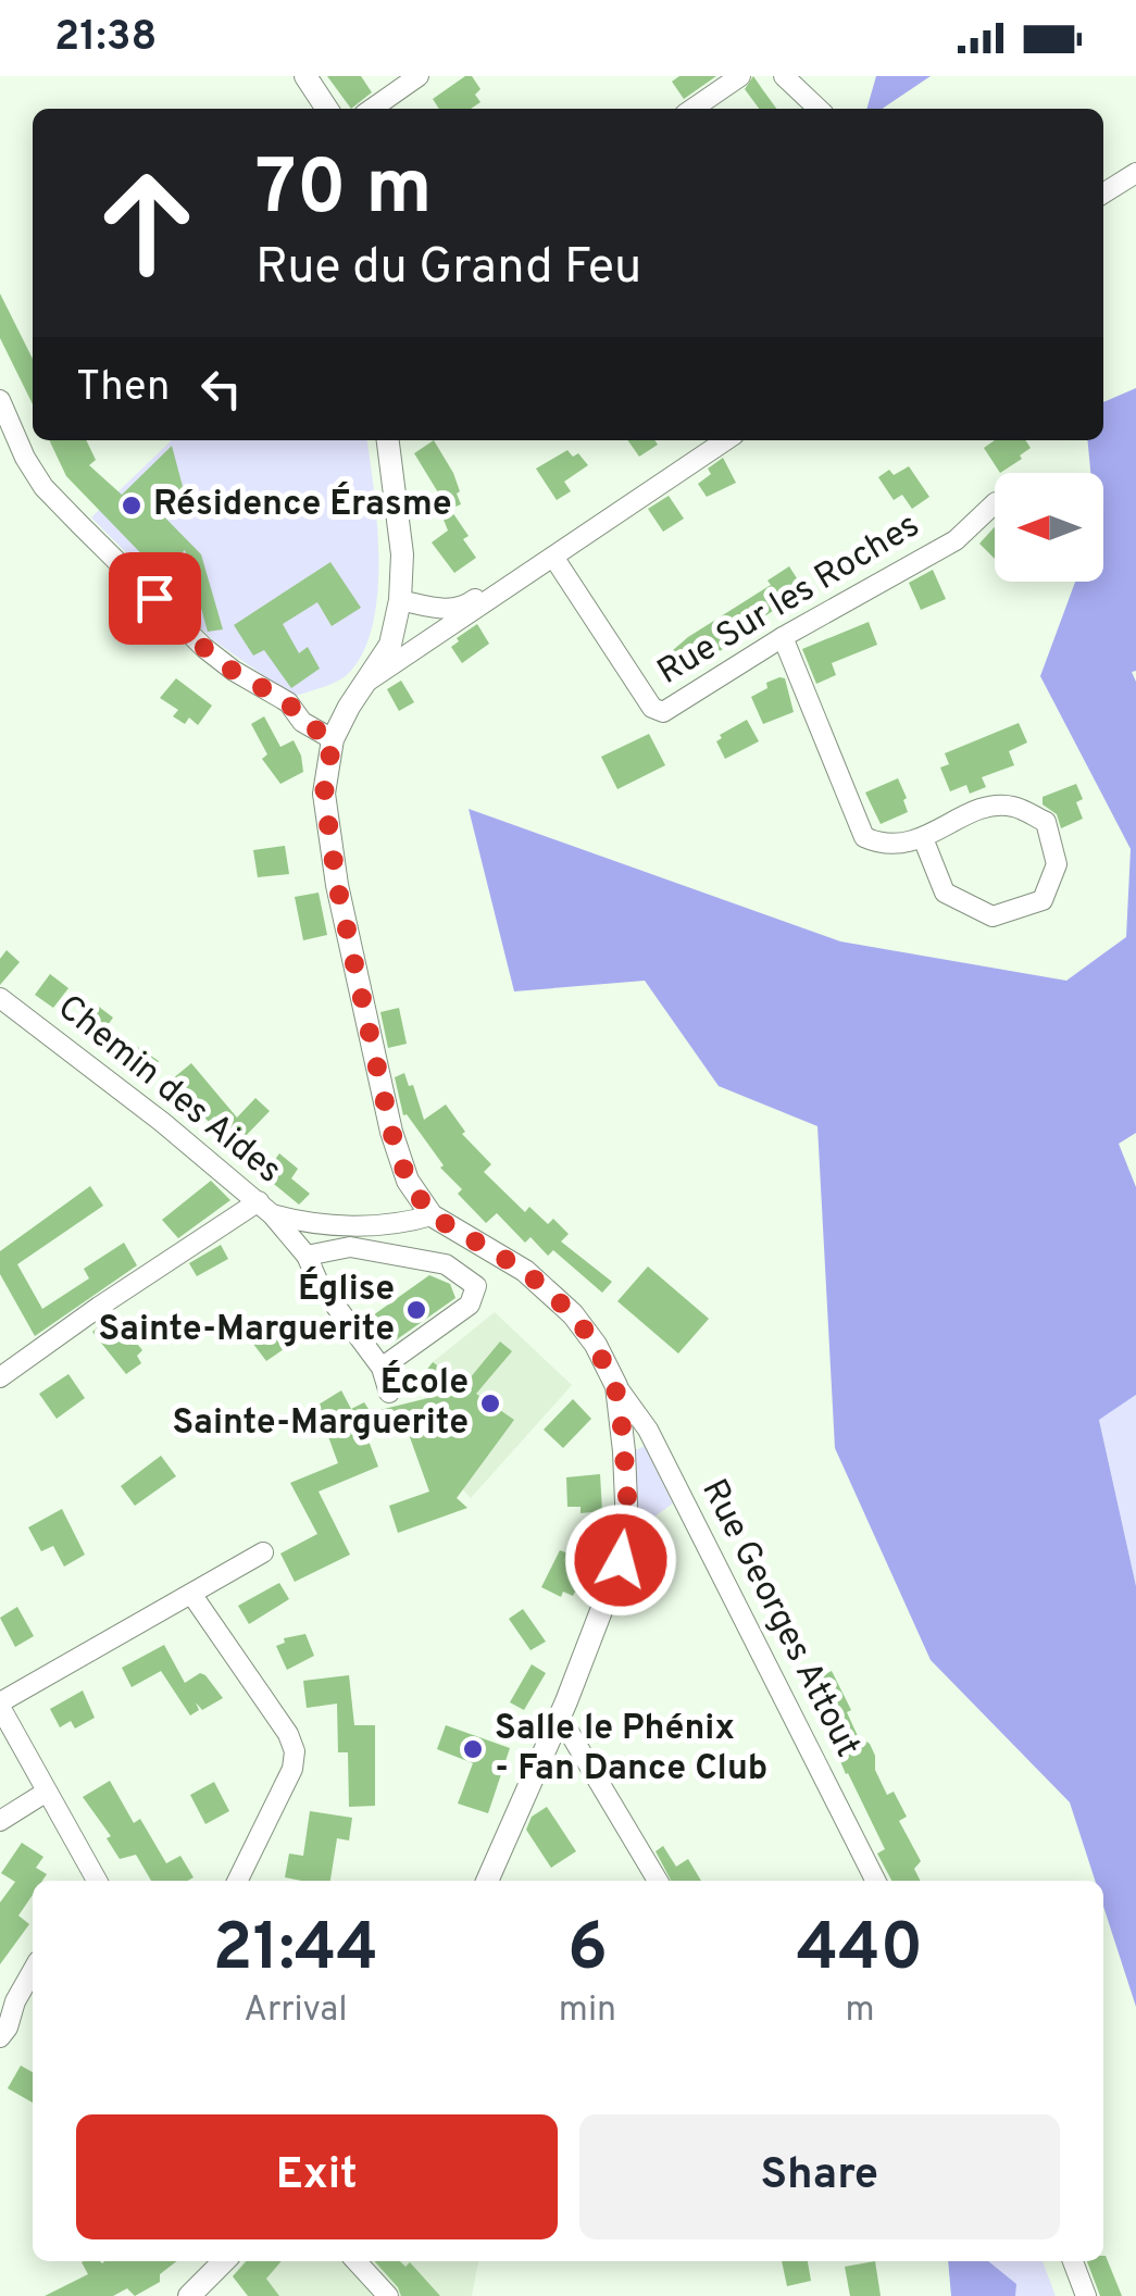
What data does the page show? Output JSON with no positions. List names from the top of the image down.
{
  "streets": {
    "street": ["Rue Sur les Roches", "Chemin des Aides", "Rue Georges Attout"]
  },
  "places": [
    "Résidence Érasme",
    "Église Sainte-Marguerite",
    "École Sainte-Marguerite",
    "Salle le Phénix - Fan Dance Club"
  ],
  "north": "left",
  "page": {
    "status": "21:38",
    "turn": ["70 m", "Rue du Grand Feu"],
    "then": "Then",
    "eta": [
      "21:44",
      "Arrival",
      "6",
      "min",
      "440",
      "m"
    ],
    "buttons": ["Exit", "Share"]
  }
}
